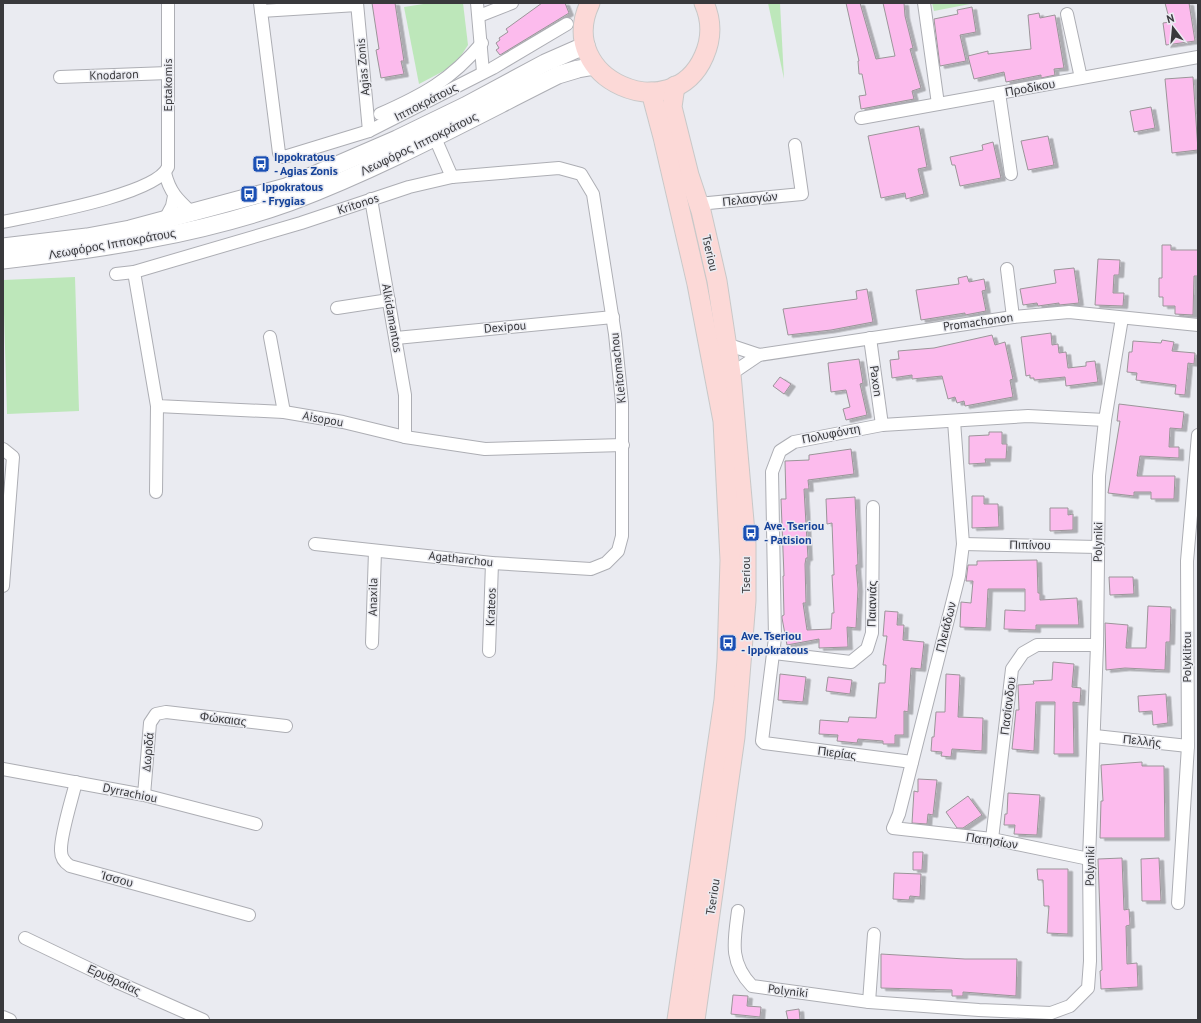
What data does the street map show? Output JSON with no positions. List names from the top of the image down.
{
  "streets": {
    "main road": ["Λεωφόρος Ιπποκράτους", "Tseriou"],
    "street": [
      "Agias Zonis",
      "Knodaron",
      "Eptakomis",
      "Προδίκου",
      "Ιπποκράτους",
      "Πελασγών",
      "Kritonos",
      "Alkidamantos",
      "Promachonon",
      "Dexipou",
      "Kleitomachou",
      "Paxon",
      "Aisopou",
      "Πολυφόντη",
      "Polyniki",
      "Πιπίνου",
      "Agatharchou",
      "Anaxila",
      "Παιανιάς",
      "Krateos",
      "Πλειάδων",
      "Polyklitou",
      "Πασίανδου",
      "Φώκαιας",
      "Πελλής",
      "Δωριδά",
      "Πιερίας",
      "Dyrrachiou",
      "Πατησίων",
      "Ίσσου",
      "Ερυθραίας"
    ]
  },
  "crossings": [
    ["Agias Zonis", "Ιπποκράτους"],
    ["Knodaron", "Eptakomis"],
    ["Πελασγών", "Tseriou"],
    ["Kritonos", "Alkidamantos"],
    ["Kritonos", "Kleitomachou"],
    ["Tseriou", "Promachonon"],
    ["Alkidamantos", "Dexipou"],
    ["Alkidamantos", "Aisopou"],
    ["Promachonon", "Paxon"],
    ["Promachonon", "Polyniki"],
    ["Dexipou", "Kleitomachou"],
    ["Kleitomachou", "Aisopou"],
    ["Kleitomachou", "Agatharchou"],
    ["Paxon", "Πολυφόντη"],
    ["Πολυφόντη", "Polyniki"],
    ["Πολυφόντη", "Παιανιάς"],
    ["Πολυφόντη", "Πλειάδων"],
    ["Πολυφόντη", "Πιερίας"],
    ["Polyniki", "Πιπίνου"],
    ["Polyniki", "Πασίανδου"],
    ["Polyniki", "Πελλής"],
    ["Polyniki", "Πατησίων"],
    ["Πιπίνου", "Πλειάδων"],
    ["Agatharchou", "Anaxila"],
    ["Agatharchou", "Krateos"],
    ["Πλειάδων", "Πιερίας"],
    ["Πλειάδων", "Πατησίων"],
    ["Polyklitou", "Πελλής"],
    ["Πασίανδου", "Πατησίων"],
    ["Φώκαιας", "Δωριδά"],
    ["Δωριδά", "Dyrrachiou"],
    ["Dyrrachiou", "Ίσσου"]
  ],
  "places": {
    "bus stop": [
      "Ippokratous - Agias Zonis",
      "Ippokratous - Frygias",
      "Ave. Tseriou - Patision",
      "Ave. Tseriou - Ippokratous"
    ]
  },
  "north": "top"
}
